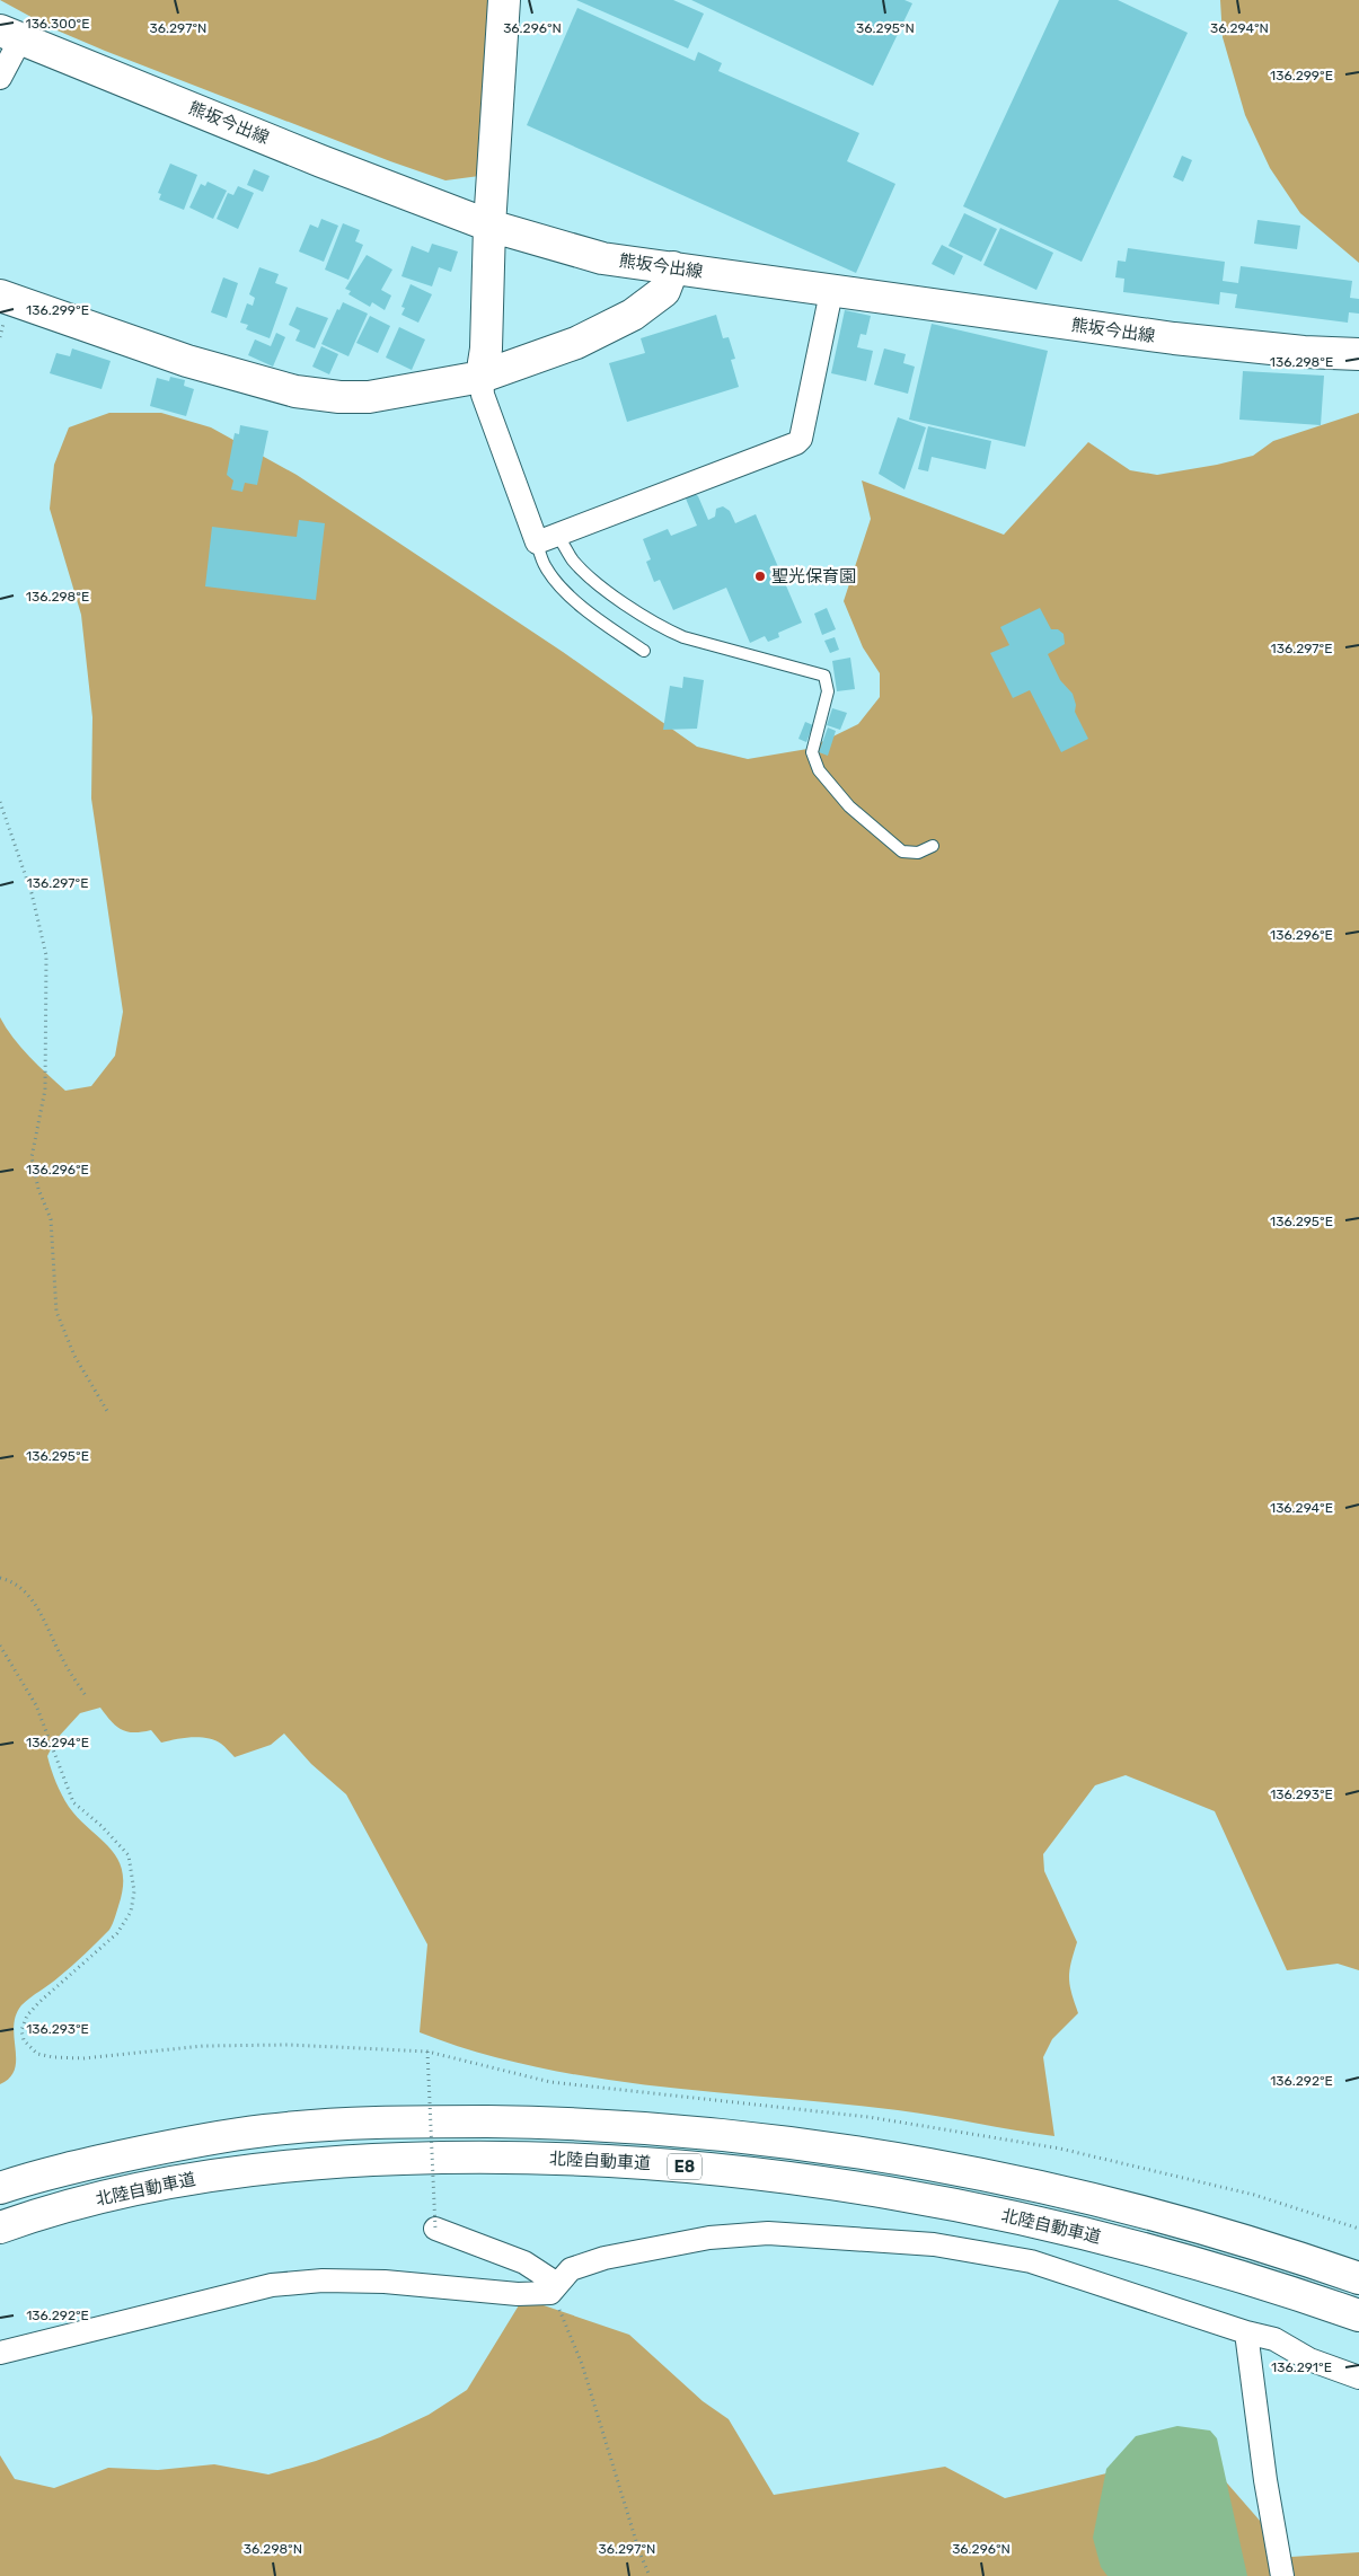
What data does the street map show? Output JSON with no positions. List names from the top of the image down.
{
  "streets": {
    "main road": ["熊坂今出線", "北陸自動車道", "E8"]
  },
  "places": ["聖光保育園"],
  "coordinates": [
    "136.300°E",
    "36.297°N",
    "36.296°N",
    "36.295°N",
    "36.294°N",
    "136.299°E",
    "136.298°E",
    "136.297°E",
    "136.296°E",
    "136.295°E",
    "136.294°E",
    "136.293°E",
    "136.292°E",
    "136.291°E",
    "36.298°N"
  ]
}
